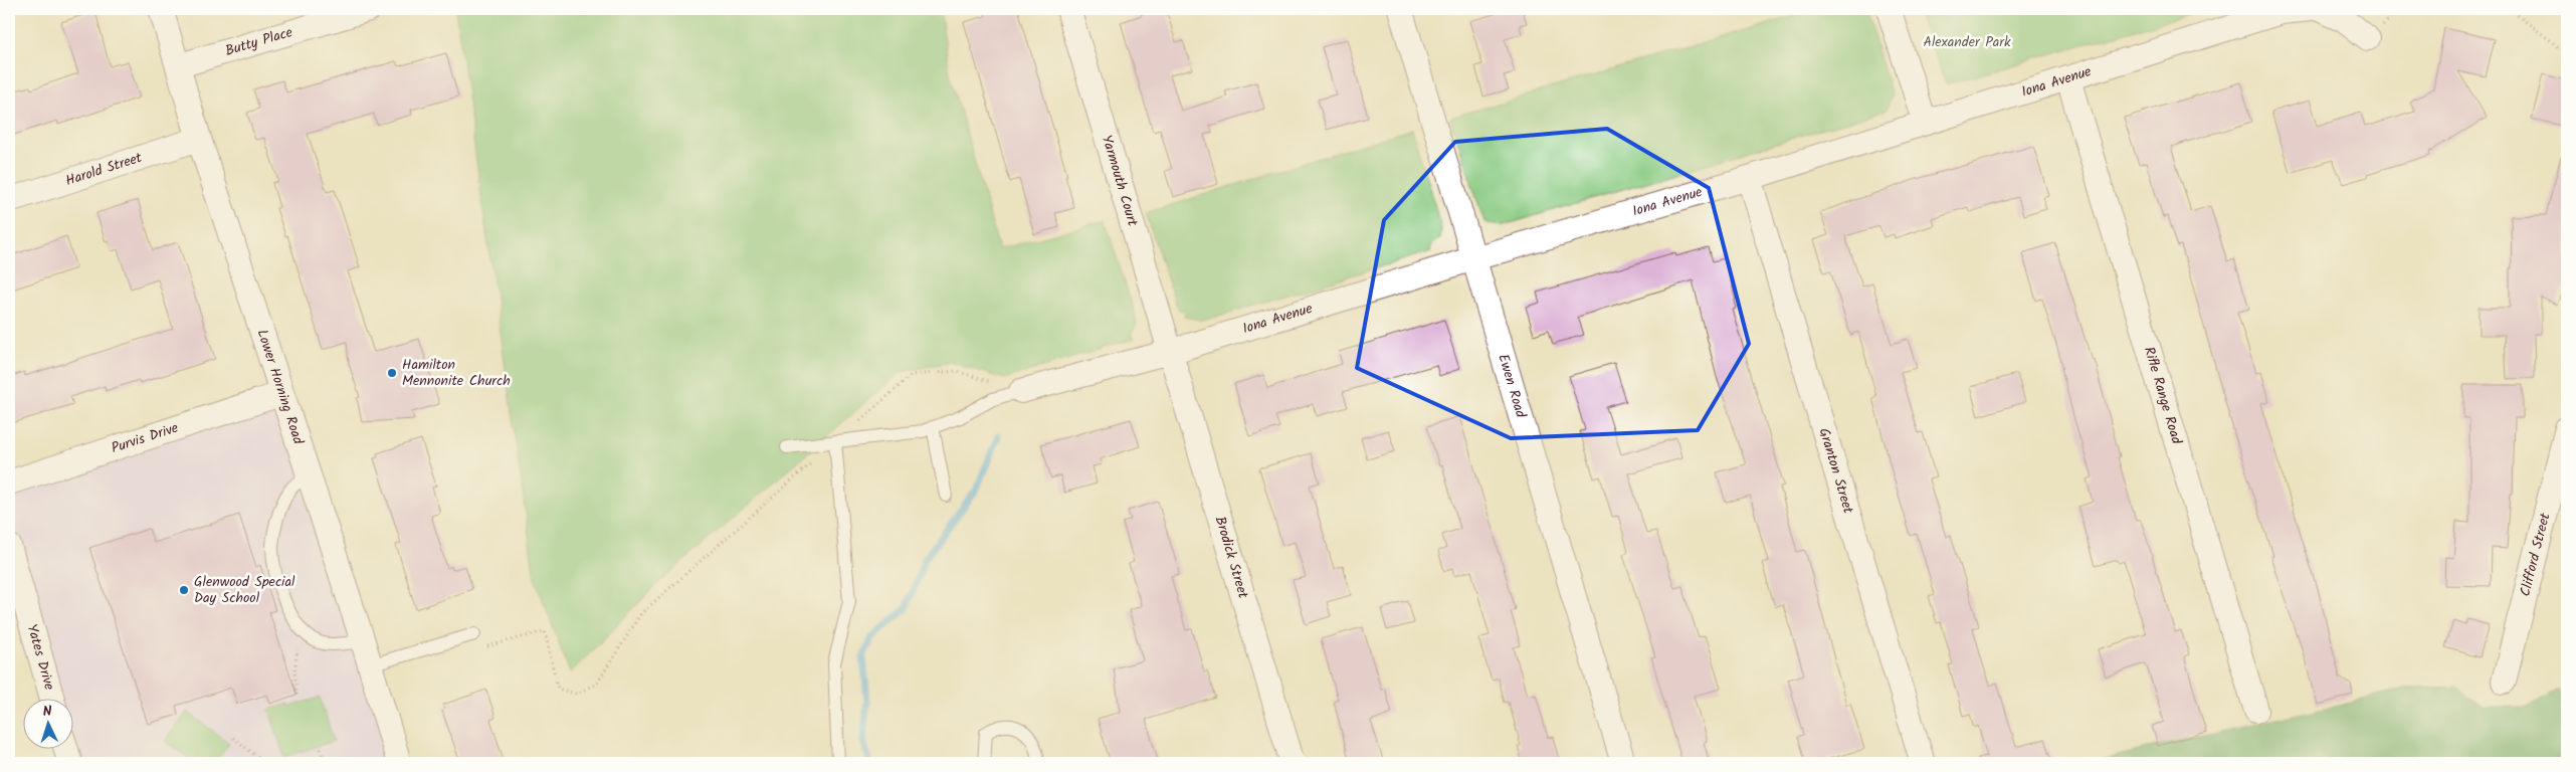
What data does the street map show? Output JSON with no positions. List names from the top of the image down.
{
  "streets": {
    "street": [
      "Butty Place",
      "Iona Avenue",
      "Harold Street",
      "Yarmouth Court",
      "Lower Horning Road",
      "Ewen Road",
      "Rifle Range Road",
      "Purvis Drive",
      "Granton Street",
      "Clifford Street",
      "Brodick Street",
      "Yates Drive"
    ]
  },
  "crossings": [
    ["Butty Place", "Lower Horning Road"],
    ["Iona Avenue", "Yarmouth Court"],
    ["Iona Avenue", "Ewen Road"],
    ["Iona Avenue", "Rifle Range Road"],
    ["Iona Avenue", "Granton Street"],
    ["Iona Avenue", "Brodick Street"],
    ["Harold Street", "Lower Horning Road"],
    ["Yarmouth Court", "Brodick Street"],
    ["Lower Horning Road", "Purvis Drive"]
  ],
  "parks": ["Alexander Park"],
  "places": ["Hamilton Mennonite Church", "Glenwood Special Day School"],
  "north": "top"
}
